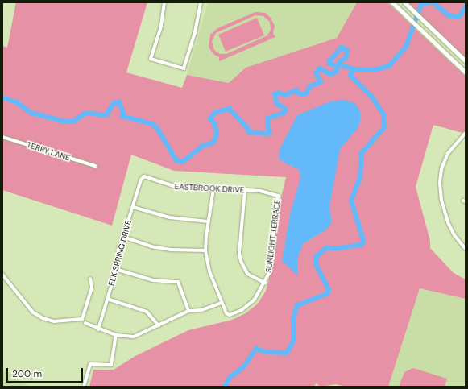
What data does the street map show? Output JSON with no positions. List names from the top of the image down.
{
  "streets": {
    "street": [
      "TERRY LANE",
      "EASTBROOK DRIVE",
      "SUNLIGHT TERRACE",
      "ELK SPRING DRIVE"
    ]
  },
  "crossings": [
    ["EASTBROOK DRIVE", "SUNLIGHT TERRACE"],
    ["EASTBROOK DRIVE", "ELK SPRING DRIVE"]
  ],
  "scale_bar": "200 m"
}
